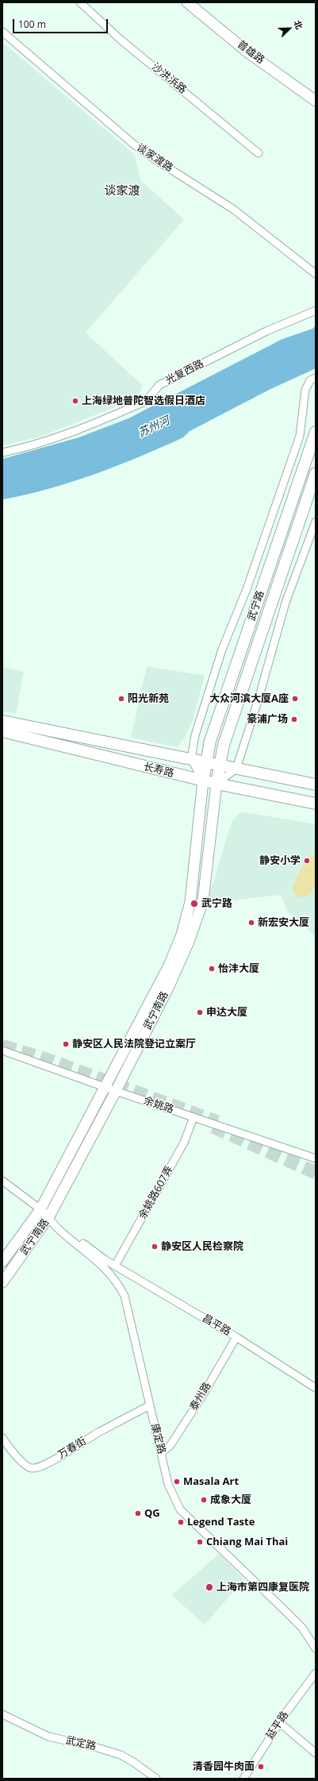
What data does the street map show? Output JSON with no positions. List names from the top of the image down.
{
  "streets": {
    "main road": [
      "普雄路",
      "武宁路",
      "长寿路",
      "武宁南路"
    ],
    "street": [
      "沙洪浜路",
      "谈家渡路",
      "光复西路",
      "余姚路",
      "余姚路607弄",
      "昌平路",
      "泰州路",
      "康定路",
      "万春街",
      "延平路",
      "武定路"
    ]
  },
  "crossings": [
    ["武宁路", "长寿路"],
    ["武宁路", "武宁南路"],
    ["长寿路", "武宁南路"],
    ["武宁南路", "余姚路"],
    ["武宁南路", "康定路"],
    ["余姚路", "余姚路607弄"],
    ["余姚路607弄", "昌平路"],
    ["余姚路607弄", "康定路"],
    ["昌平路", "泰州路"],
    ["昌平路", "康定路"],
    ["泰州路", "康定路"],
    ["康定路", "万春街"]
  ],
  "districts": ["谈家渡"],
  "water": ["苏州河"],
  "places": [
    "上海绿地普陀智选假日酒店",
    "阳光新苑",
    "大众河滨大厦A座",
    "豪浦广场",
    "静安小学",
    "武宁路",
    "新宏安大厦",
    "怡沣大厦",
    "申达大厦",
    "静安区人民法院登记立案厅",
    "静安区人民检察院",
    "Masala Art",
    "成象大厦",
    "QG",
    "Legend Taste",
    "Chiang Mai Thai",
    "上海市第四康复医院",
    "清香园牛肉面"
  ],
  "scale_bar": "100 m",
  "north": "top right"
}
